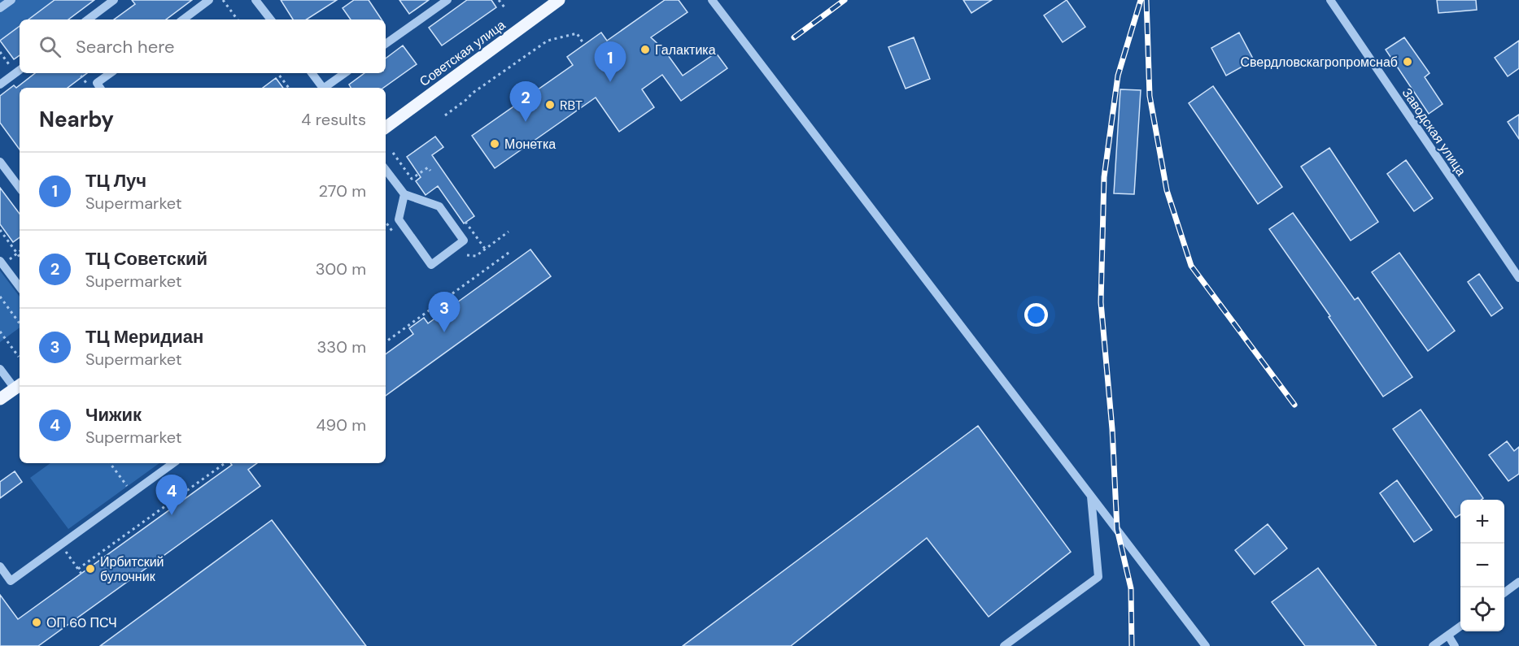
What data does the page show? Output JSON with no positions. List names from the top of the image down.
{
  "streets": {
    "main road": ["Советская улица"],
    "street": ["Заводская улица"]
  },
  "places": [
    "Галактика",
    "Свердловскагропромснаб",
    "RBT",
    "Монетка",
    "Ирбитский булочник",
    "ОП 60 ПСЧ"
  ],
  "page": {
    "search": "Search here",
    "pins": [
      "1",
      "2",
      "3",
      "4"
    ],
    "heading": ["Nearby", "4 results"],
    "list": [
      {
        "mark": "1",
        "name": "ТЦ Луч",
        "note": "Supermarket",
        "value": "270 m"
      },
      {
        "mark": "2",
        "name": "ТЦ Советский",
        "note": "Supermarket",
        "value": "300 m"
      },
      {
        "mark": "3",
        "name": "ТЦ Меридиан",
        "note": "Supermarket",
        "value": "330 m"
      },
      {
        "mark": "4",
        "name": "Чижик",
        "note": "Supermarket",
        "value": "490 m"
      }
    ],
    "map_buttons": ["+", "−"]
  }
}
